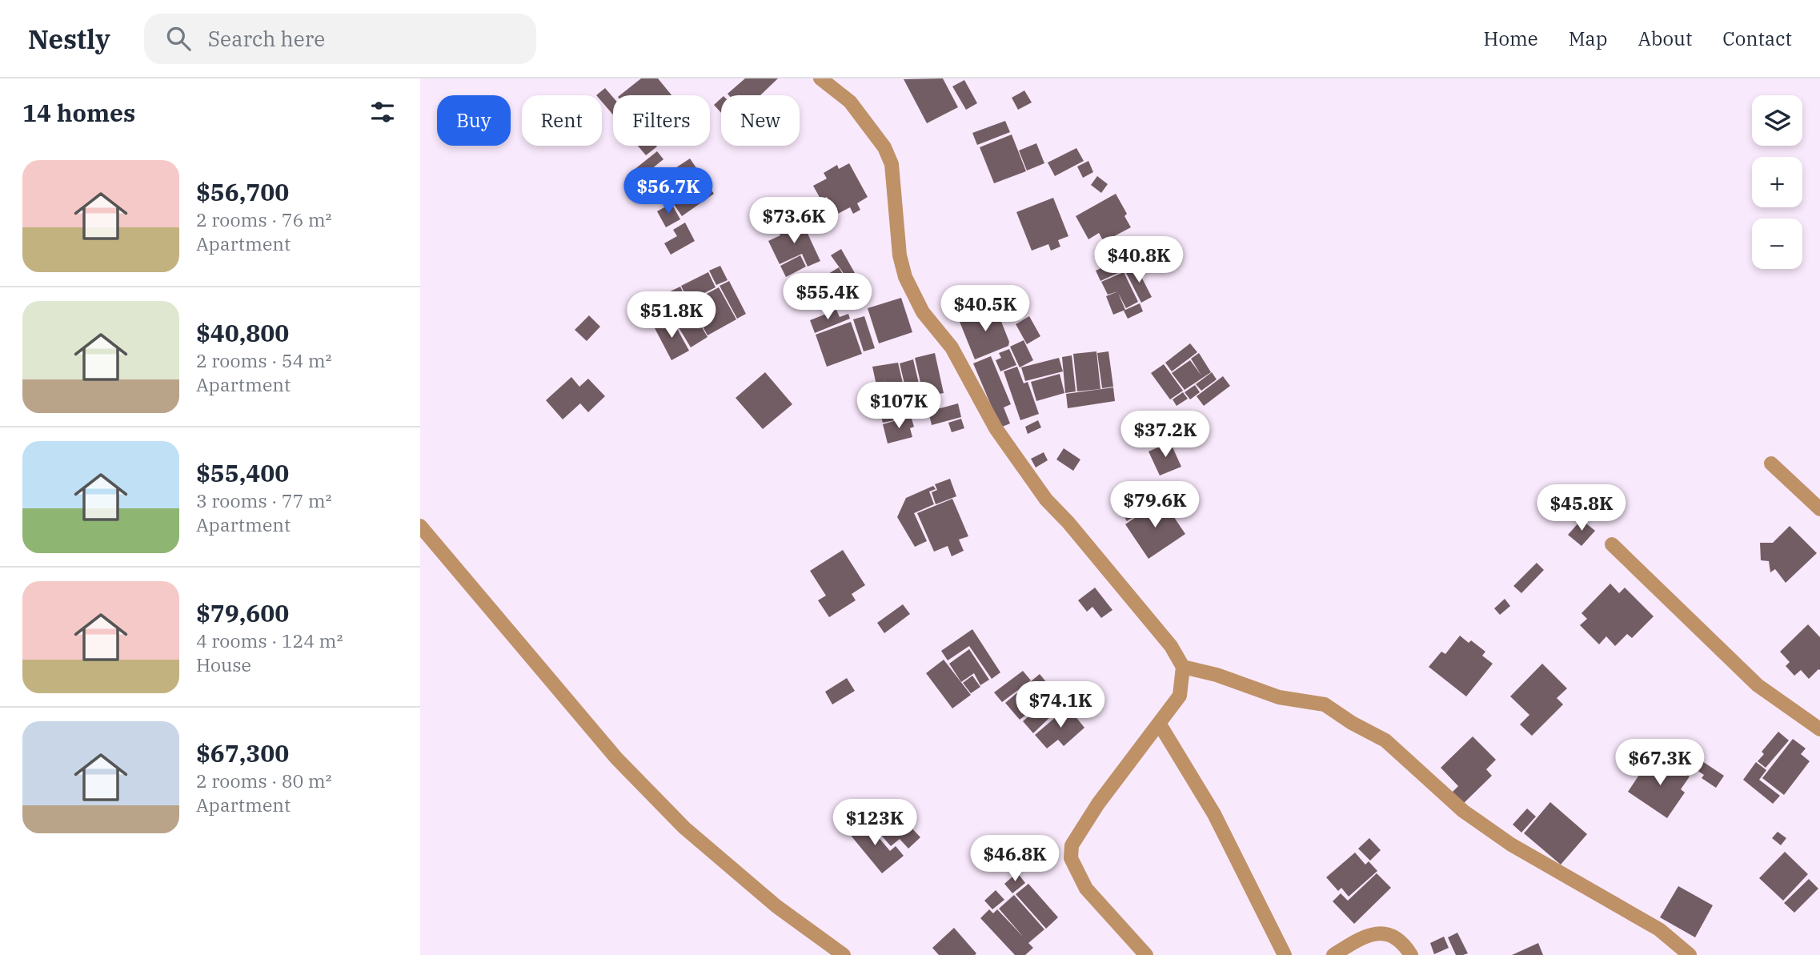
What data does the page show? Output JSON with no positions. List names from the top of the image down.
{
  "page": {
    "header": "Nestly",
    "search": "Search here",
    "nav": [
      "Home",
      "Map",
      "About",
      "Contact"
    ],
    "heading": "14 homes",
    "map_buttons": ["+", "−"],
    "chip": [
      "Buy",
      "Rent",
      "Filters",
      "New"
    ],
    "list": [
      {
        "name": "$56,700",
        "note": "2 rooms · 76 m² · Apartment"
      },
      {
        "name": "$40,800",
        "note": "2 rooms · 54 m² · Apartment"
      },
      {
        "name": "$55,400",
        "note": "3 rooms · 77 m² · Apartment"
      },
      {
        "name": "$79,600",
        "note": "4 rooms · 124 m² · House"
      },
      {
        "name": "$67,300",
        "note": "2 rooms · 80 m² · Apartment"
      }
    ],
    "price": [
      "$56.7K",
      "$73.6K",
      "$40.8K",
      "$55.4K",
      "$40.5K",
      "$51.8K",
      "$107K",
      "$37.2K",
      "$79.6K",
      "$45.8K",
      "$74.1K",
      "$67.3K",
      "$123K",
      "$46.8K"
    ]
  }
}
